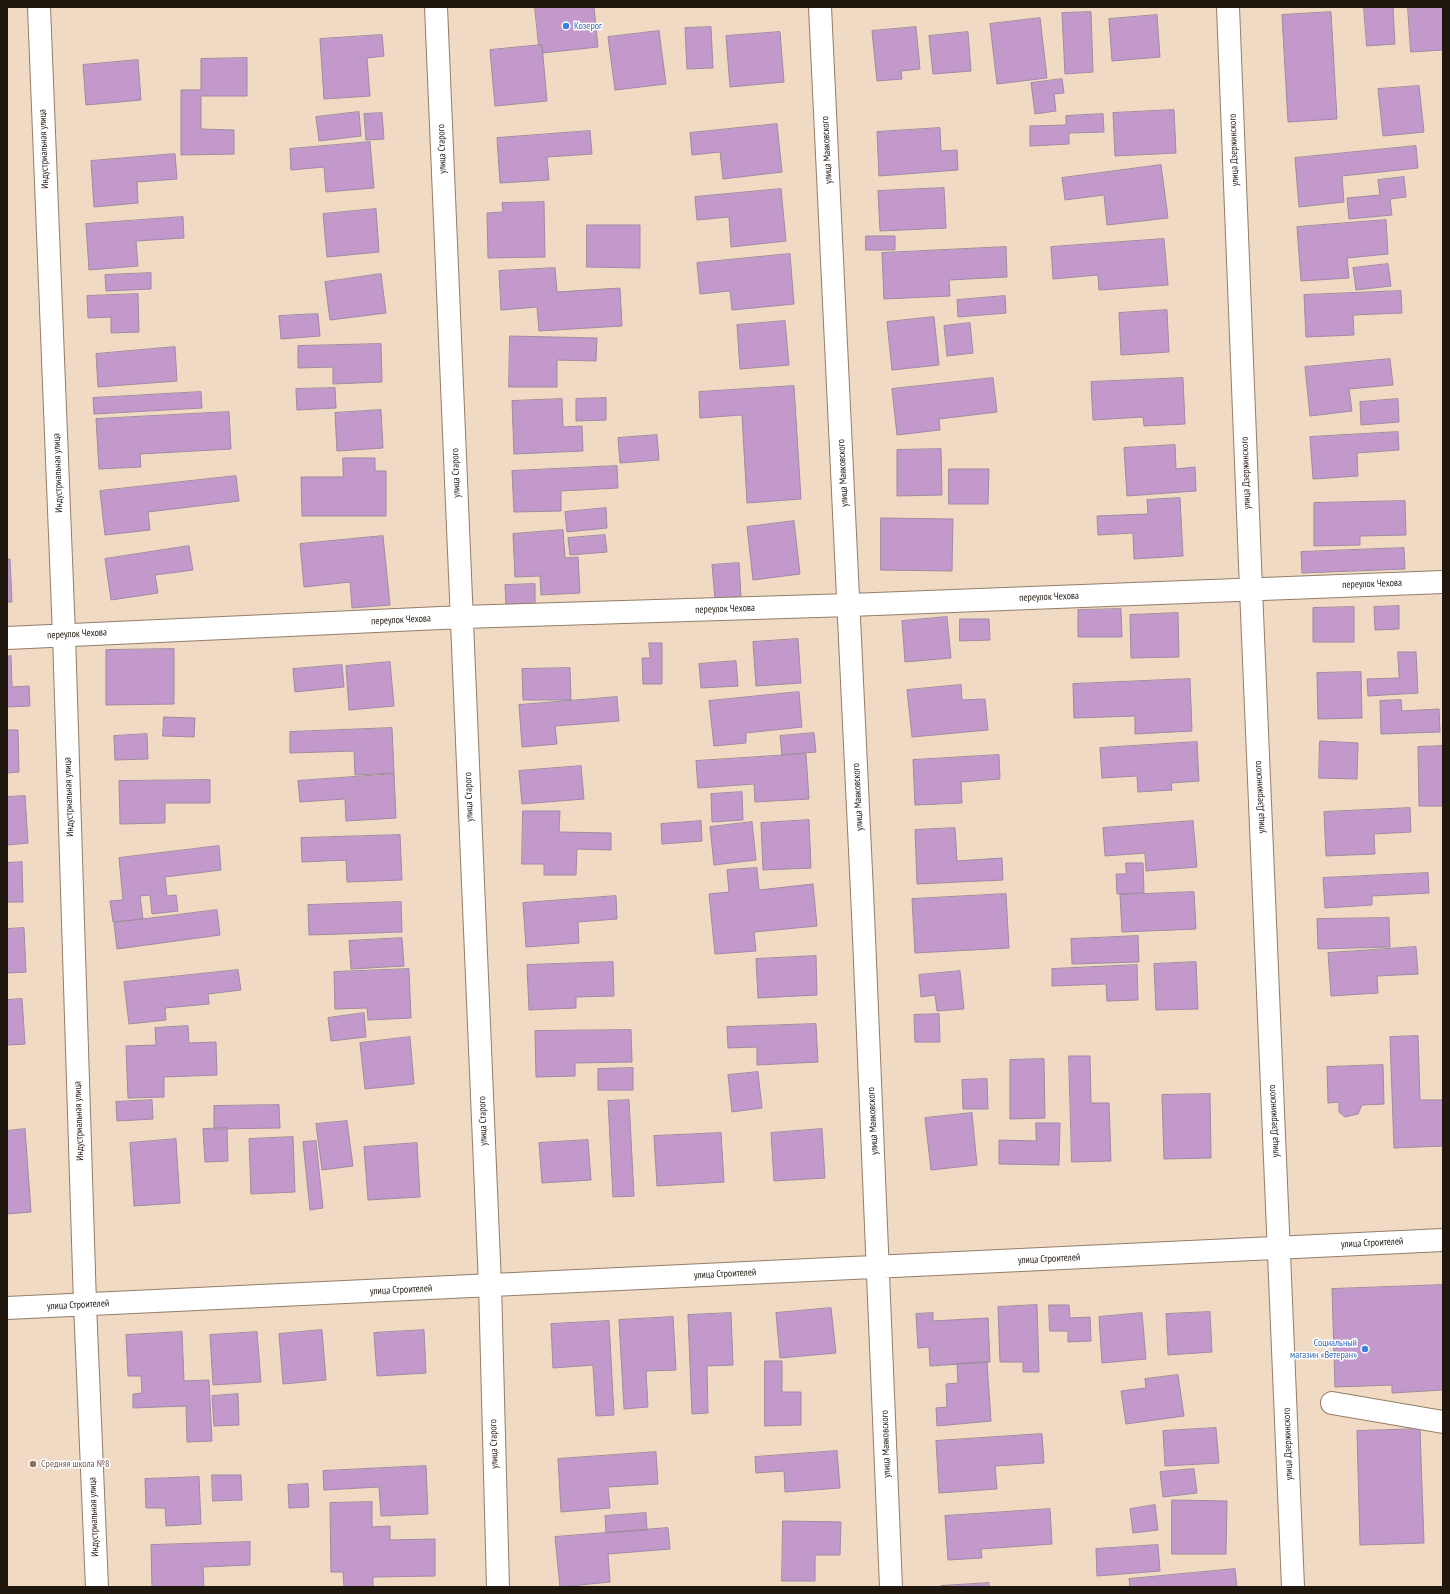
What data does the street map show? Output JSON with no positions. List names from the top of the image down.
{
  "streets": {
    "street": [
      "Индустриальная улица",
      "улица Старого",
      "улица Маяковского",
      "улица Дзержинского",
      "переулок Чехова",
      "улица Строителей"
    ]
  },
  "crossings": [
    ["Индустриальная улица", "переулок Чехова"],
    ["Индустриальная улица", "улица Строителей"],
    ["улица Старого", "переулок Чехова"],
    ["улица Старого", "улица Строителей"],
    ["улица Маяковского", "переулок Чехова"],
    ["улица Маяковского", "улица Строителей"],
    ["улица Дзержинского", "переулок Чехова"],
    ["улица Дзержинского", "улица Строителей"]
  ],
  "places": ["Козерог", "Социальный магазин «Ветеран»", "Средняя школа №8"]
}
